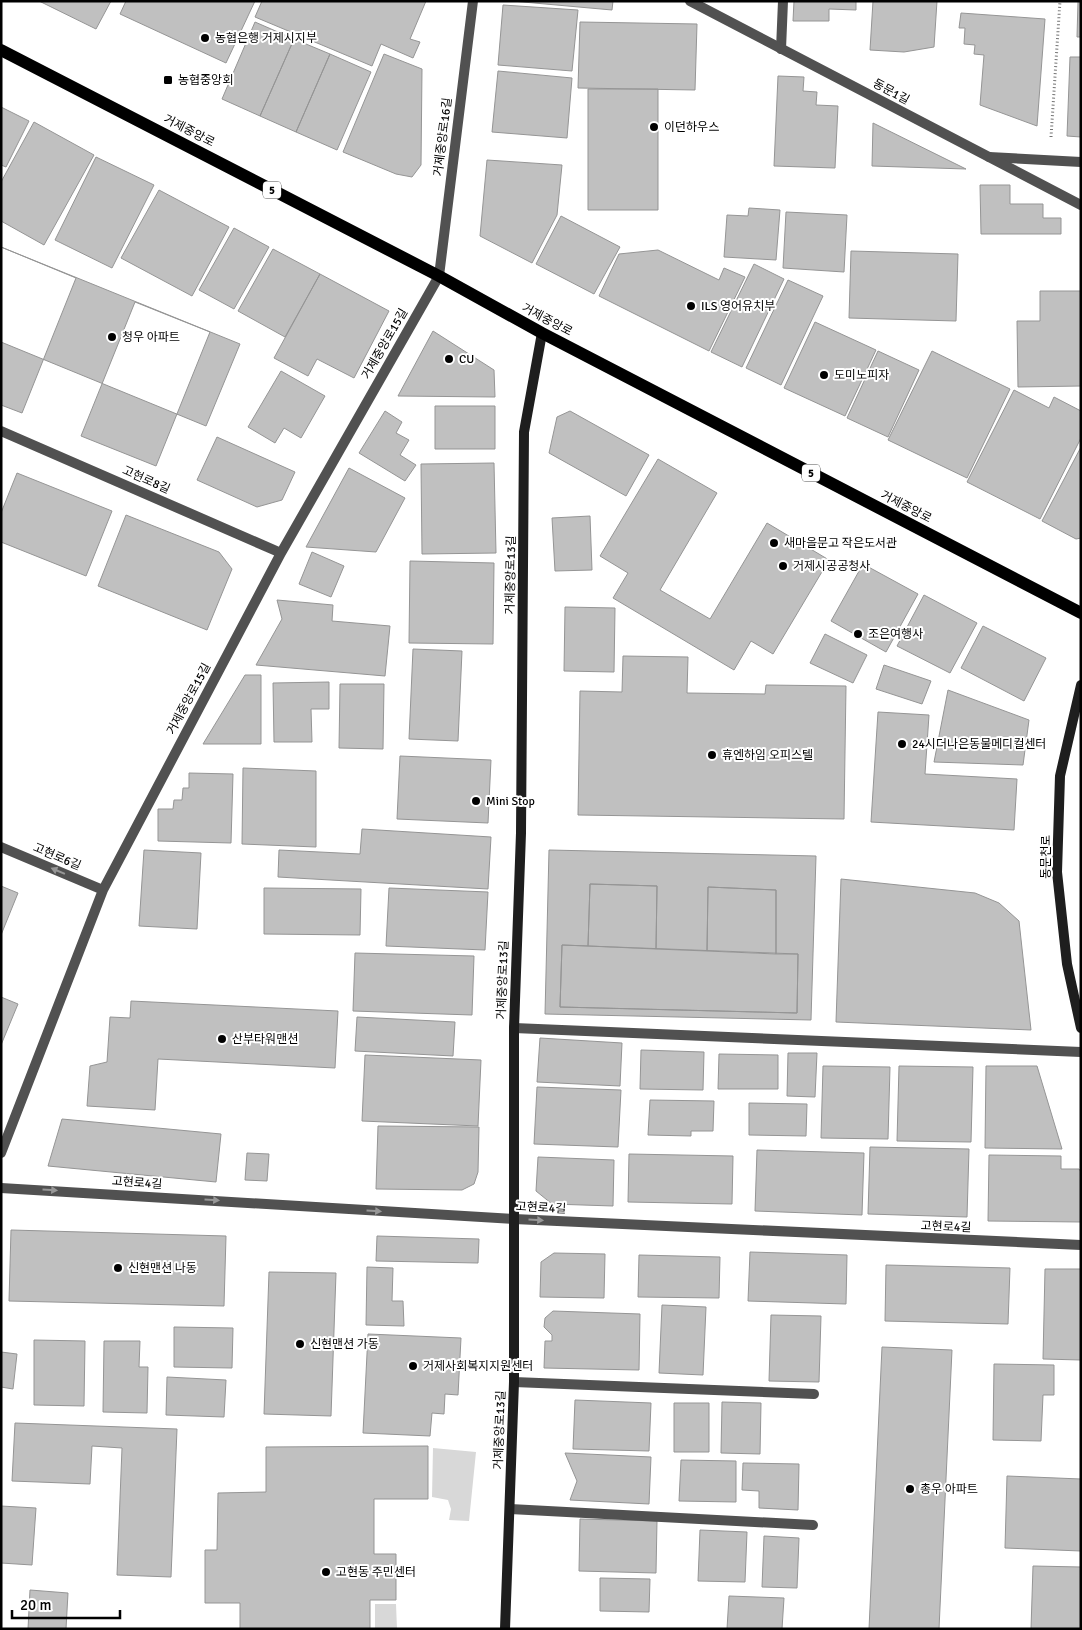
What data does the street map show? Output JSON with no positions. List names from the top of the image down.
{
  "streets": {
    "main road": ["거제중앙로", "5"],
    "street": [
      "동문1길",
      "거제중앙로16길",
      "거제중앙로15길",
      "고현로8길",
      "거제중앙로13길",
      "고현로6길",
      "동문천로",
      "고현로4길"
    ]
  },
  "crossings": [
    ["거제중앙로", "거제중앙로16길"],
    ["거제중앙로", "거제중앙로15길"],
    ["거제중앙로", "거제중앙로13길"],
    ["거제중앙로16길", "거제중앙로15길"],
    ["거제중앙로15길", "고현로8길"],
    ["거제중앙로15길", "고현로6길"],
    ["거제중앙로13길", "고현로4길"]
  ],
  "one_way": ["고현로6길", "고현로4길"],
  "places": {
    "other": [
      "농협은행 거제시지부",
      "이던하우스",
      "ILS 영어유치부",
      "청우 아파트",
      "CU",
      "도미노피자",
      "새마을문고 작은도서관",
      "거제시공공청사",
      "조은여행사",
      "24시더나은동물메디컬센터",
      "휴엔하임 오피스텔",
      "Mini Stop",
      "산부타워맨션",
      "신현맨션 나동",
      "신현맨션 가동",
      "거제사회복지지원센터",
      "총우 아파트",
      "고현동 주민센터"
    ],
    "transit": ["농협중앙회"]
  },
  "scale_bar": "20 m"
}
